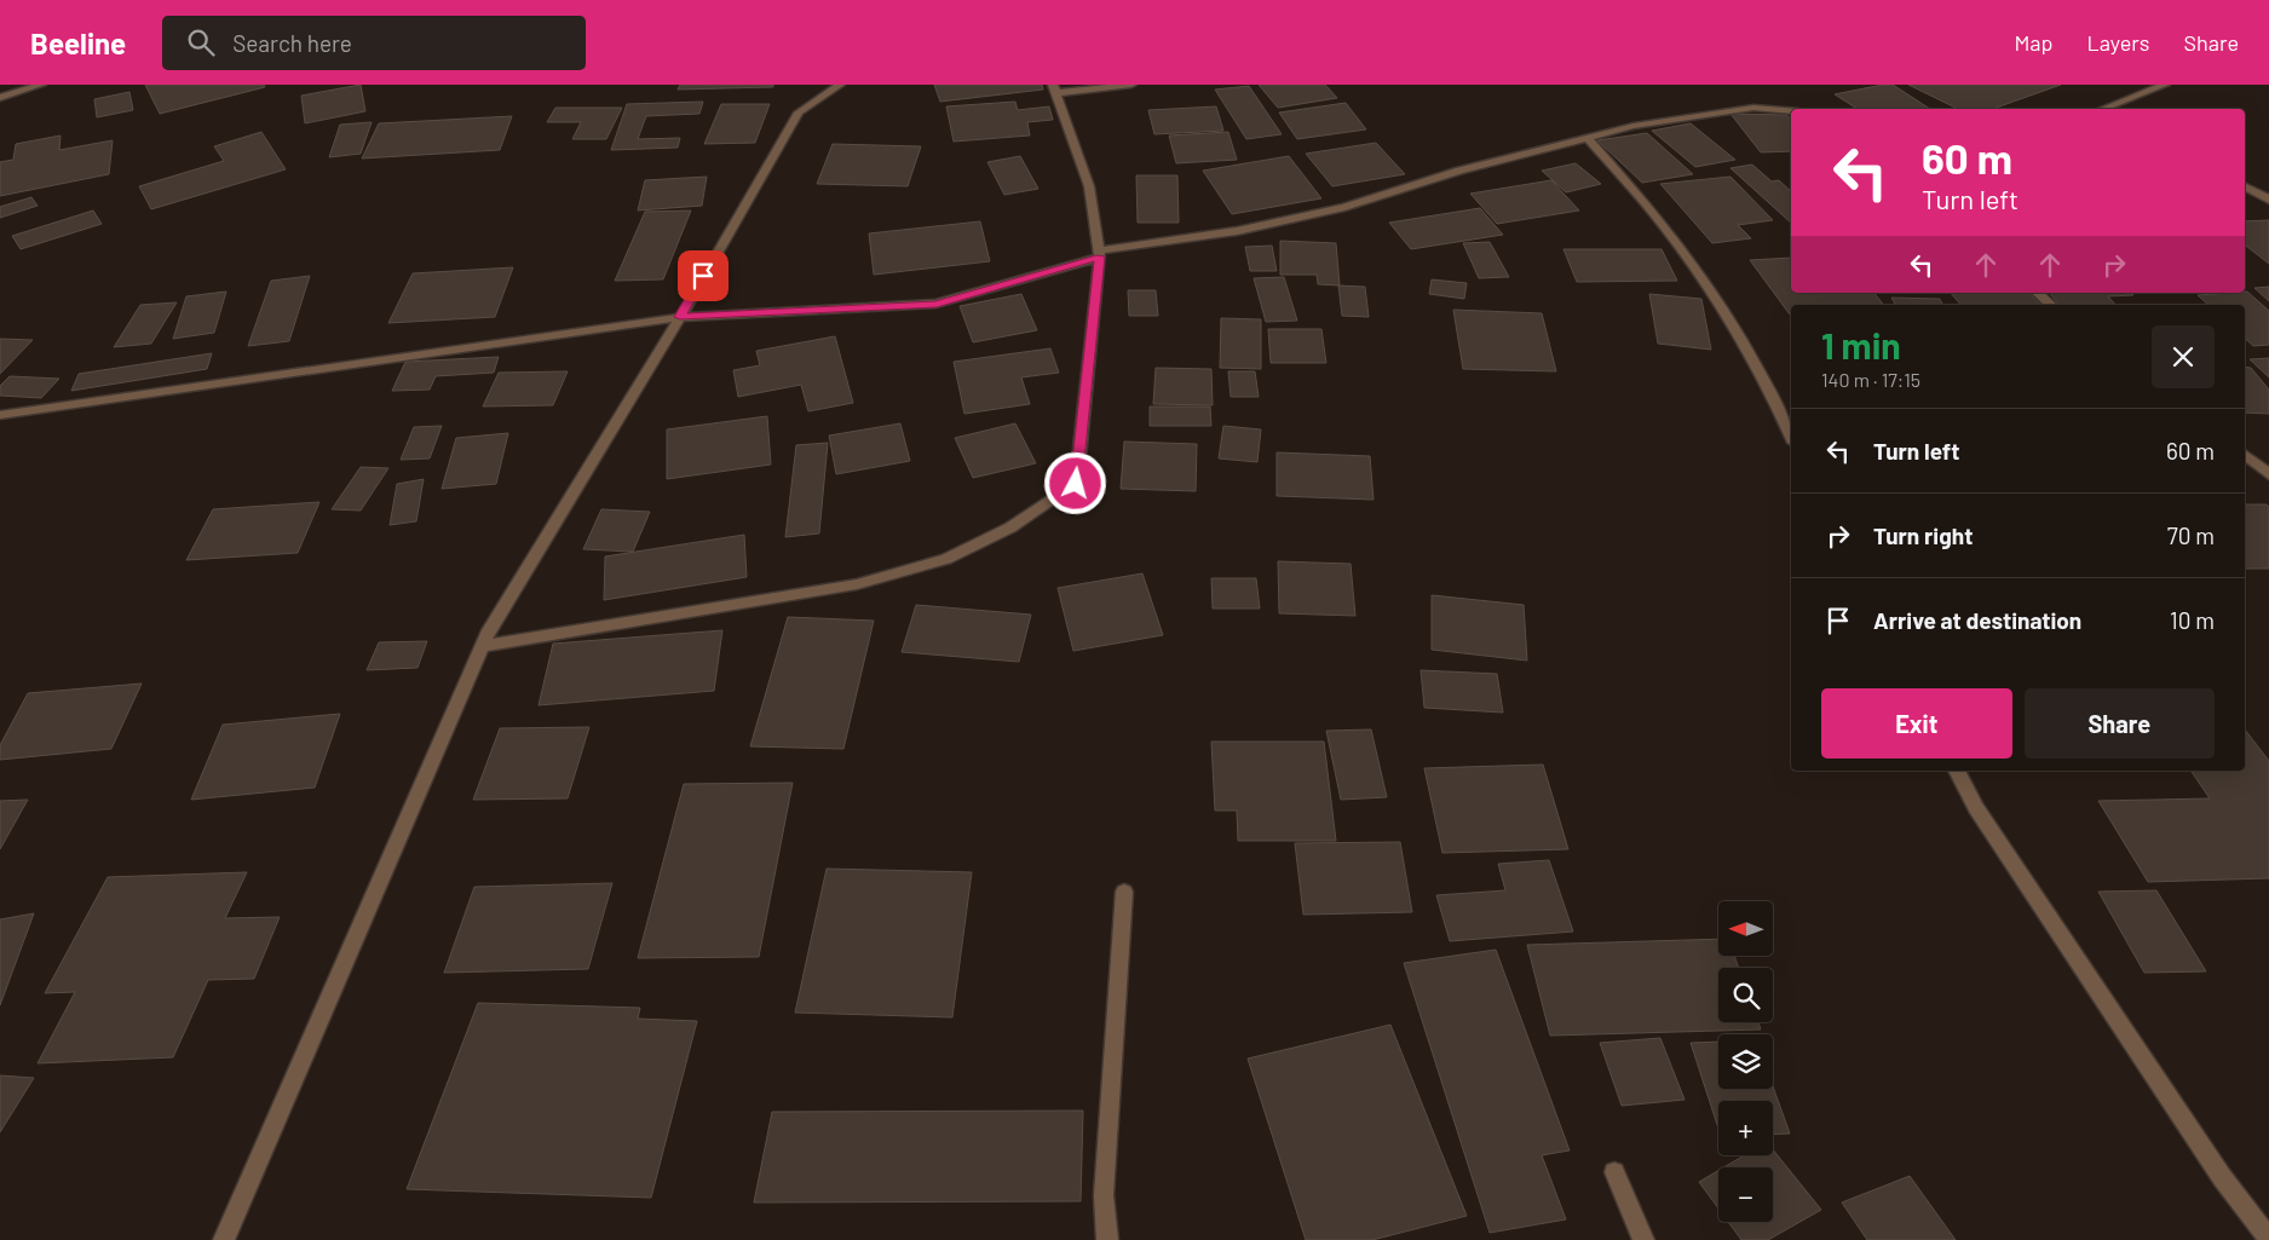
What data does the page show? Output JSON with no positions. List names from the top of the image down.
{
  "north": "left",
  "page": {
    "header": "Beeline",
    "search": "Search here",
    "nav": ["Map", "Layers", "Share"],
    "turn": ["60 m", "Turn left"],
    "heading": ["1 min", "140 m · 17:15"],
    "list": [
      {
        "name": "Turn left",
        "value": "60 m"
      },
      {
        "name": "Turn right",
        "value": "70 m"
      },
      {
        "name": "Arrive at destination",
        "value": "10 m"
      }
    ],
    "buttons": ["Exit", "Share"],
    "map_buttons": ["+", "−"]
  }
}
